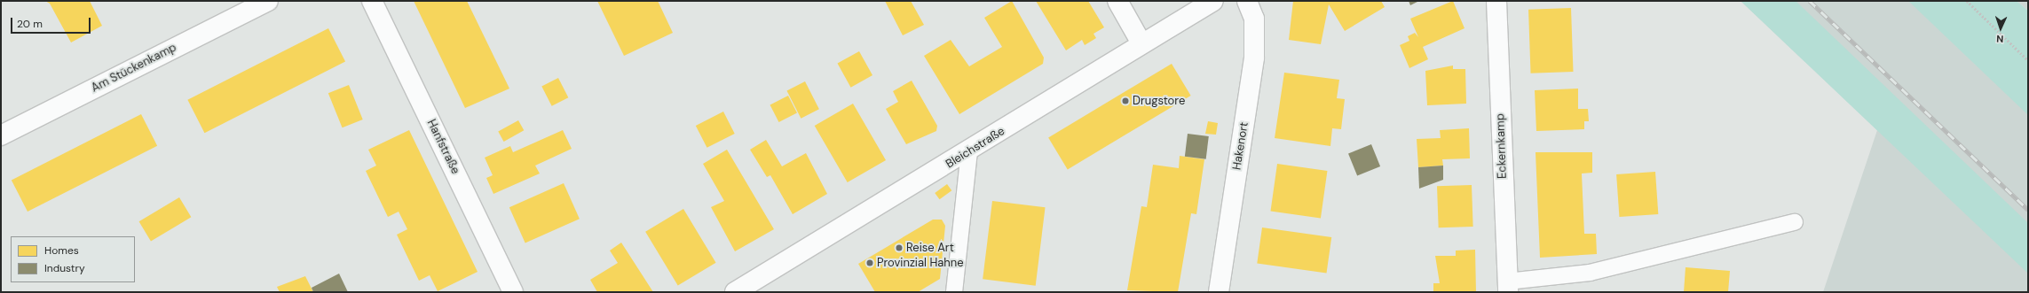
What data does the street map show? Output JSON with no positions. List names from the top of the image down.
{
  "streets": {
    "street": [
      "Am Stückenkamp",
      "Hakenort",
      "Eckernkamp",
      "Hanfstraße",
      "Bleichstraße"
    ]
  },
  "places": ["Drugstore", "Reise Art", "Provinzial Hahne"],
  "legend": ["Homes", "Industry"],
  "scale_bar": "20 m",
  "north": "bottom"
}
